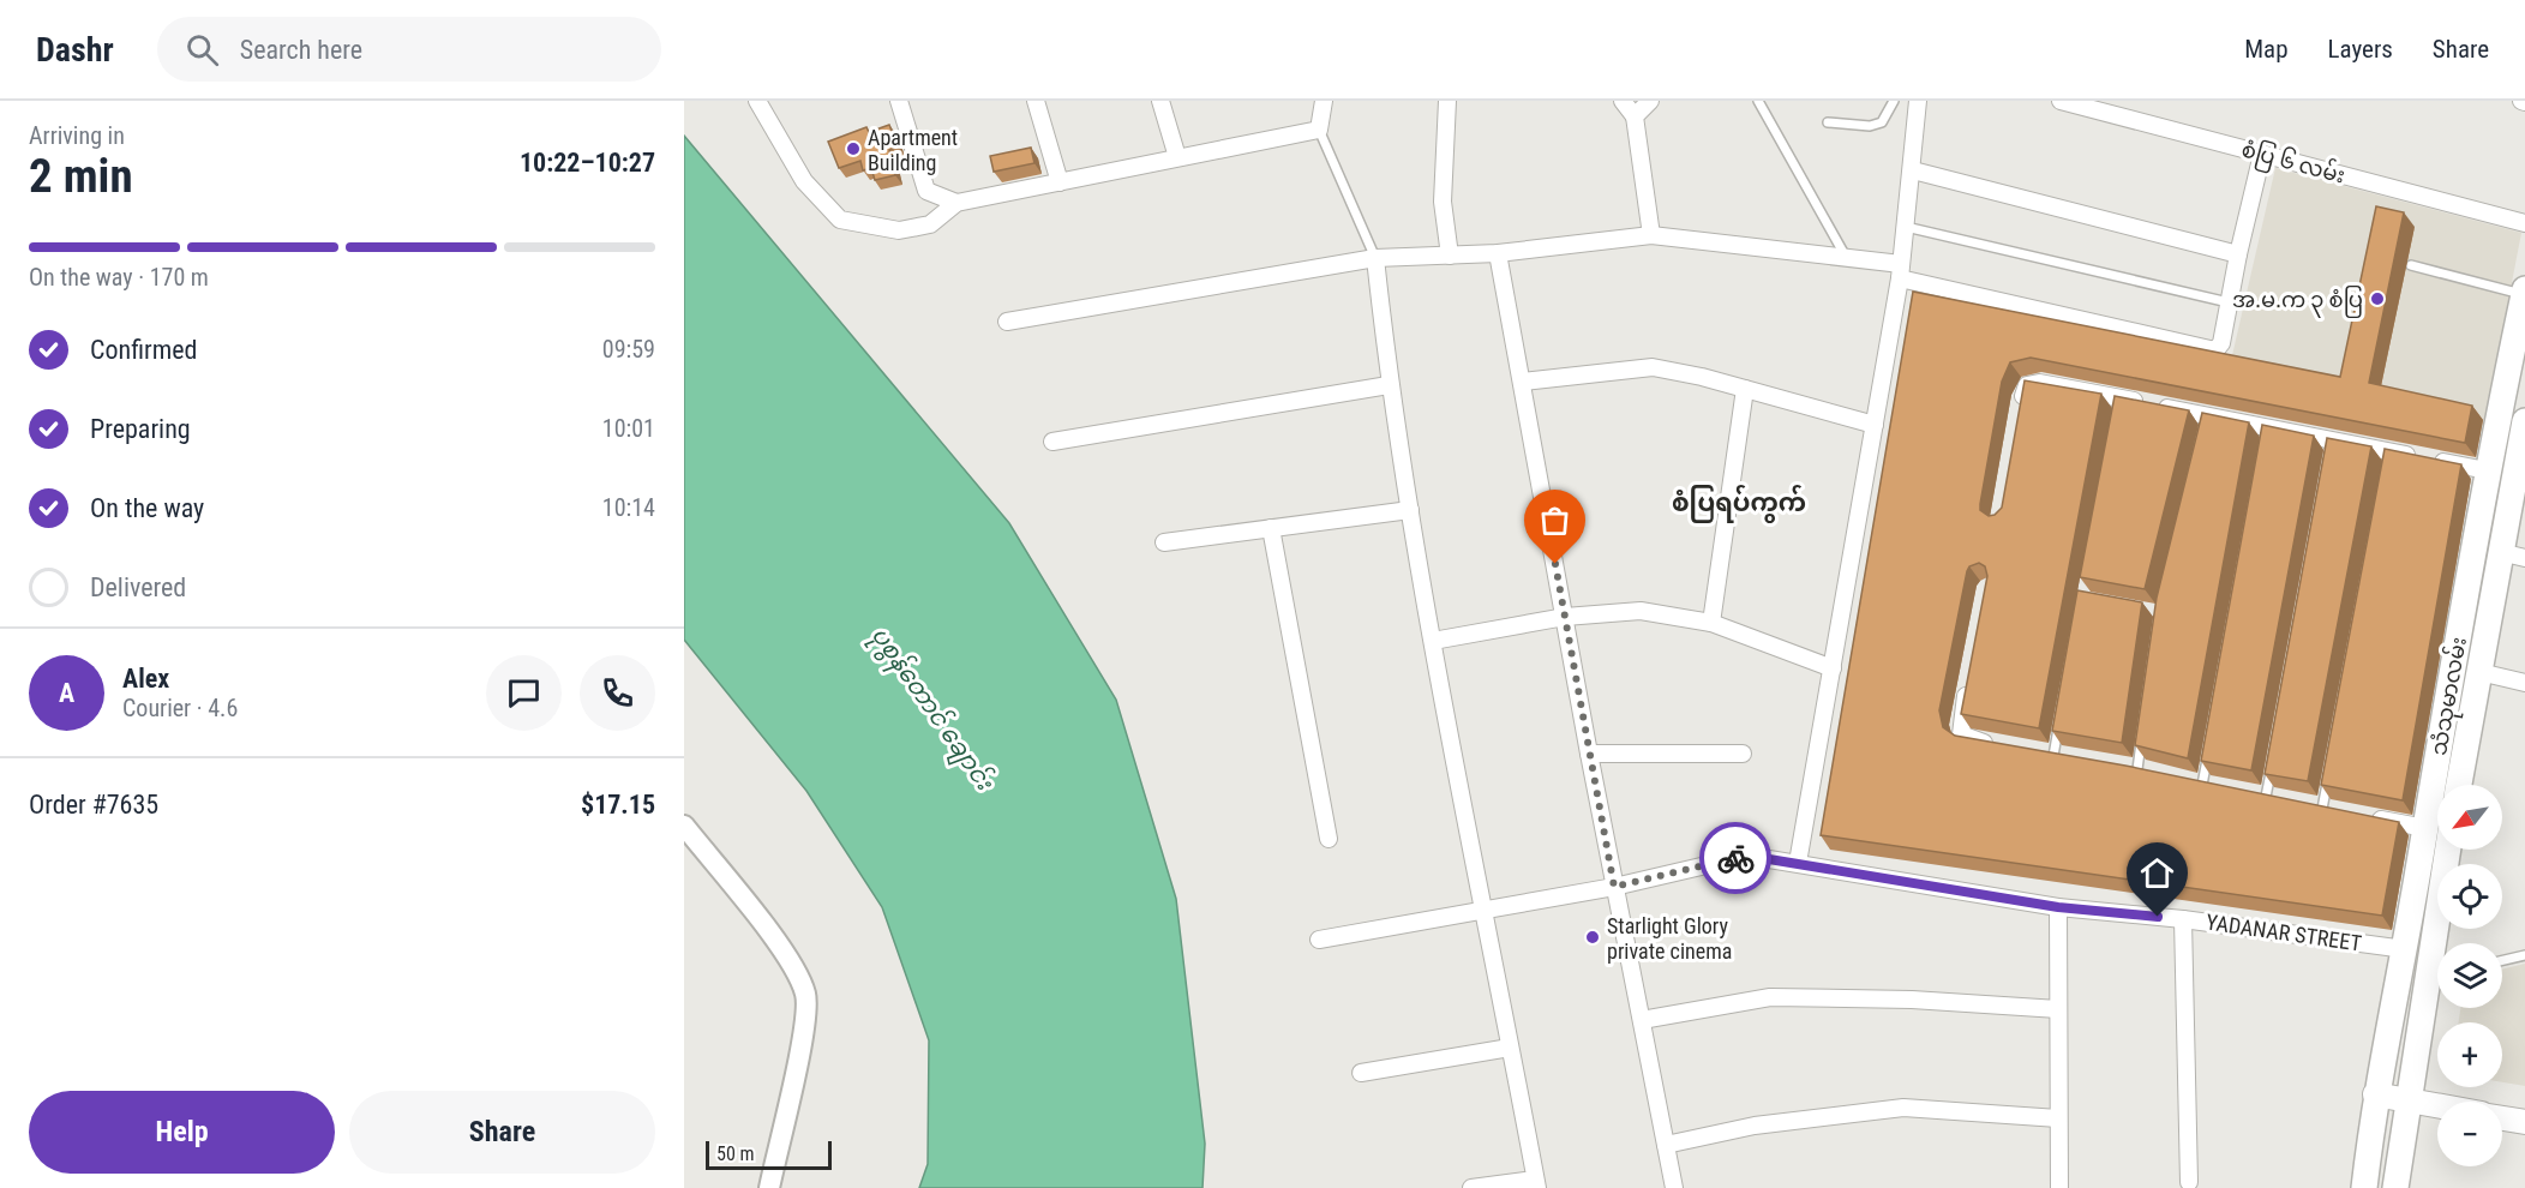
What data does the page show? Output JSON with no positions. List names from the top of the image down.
{
  "streets": {
    "main road": ["သံသုမာလမ်း"],
    "street": ["စံပြ ၆ လမ်း", "YADANAR STREET"]
  },
  "crossings": [
    ["သံသုမာလမ်း", "YADANAR STREET"]
  ],
  "districts": ["စံပြရပ်ကွက်"],
  "water": ["ပုစွန်တောင် ချောင်း"],
  "places": ["Apartment Building", "အ.မ.က ၃ စံပြ", "Starlight Glory private cinema"],
  "scale_bar": "50 m",
  "north": "bottom left",
  "page": {
    "header": "Dashr",
    "search": "Search here",
    "nav": ["Map", "Layers", "Share"],
    "heading": ["2 min", "Arriving in", "10:22–10:27"],
    "panel": [
      "Alex",
      "Courier · 4.6",
      "Order #7635",
      "$17.15"
    ],
    "bar": "On the way · 170 m",
    "list": [
      ["Confirmed", "09:59"],
      ["Preparing", "10:01"],
      ["On the way", "10:14"],
      "Delivered"
    ],
    "round": "A",
    "map_buttons": ["+", "−"],
    "buttons": ["Help", "Share"],
    "scale": "50 m"
  }
}
